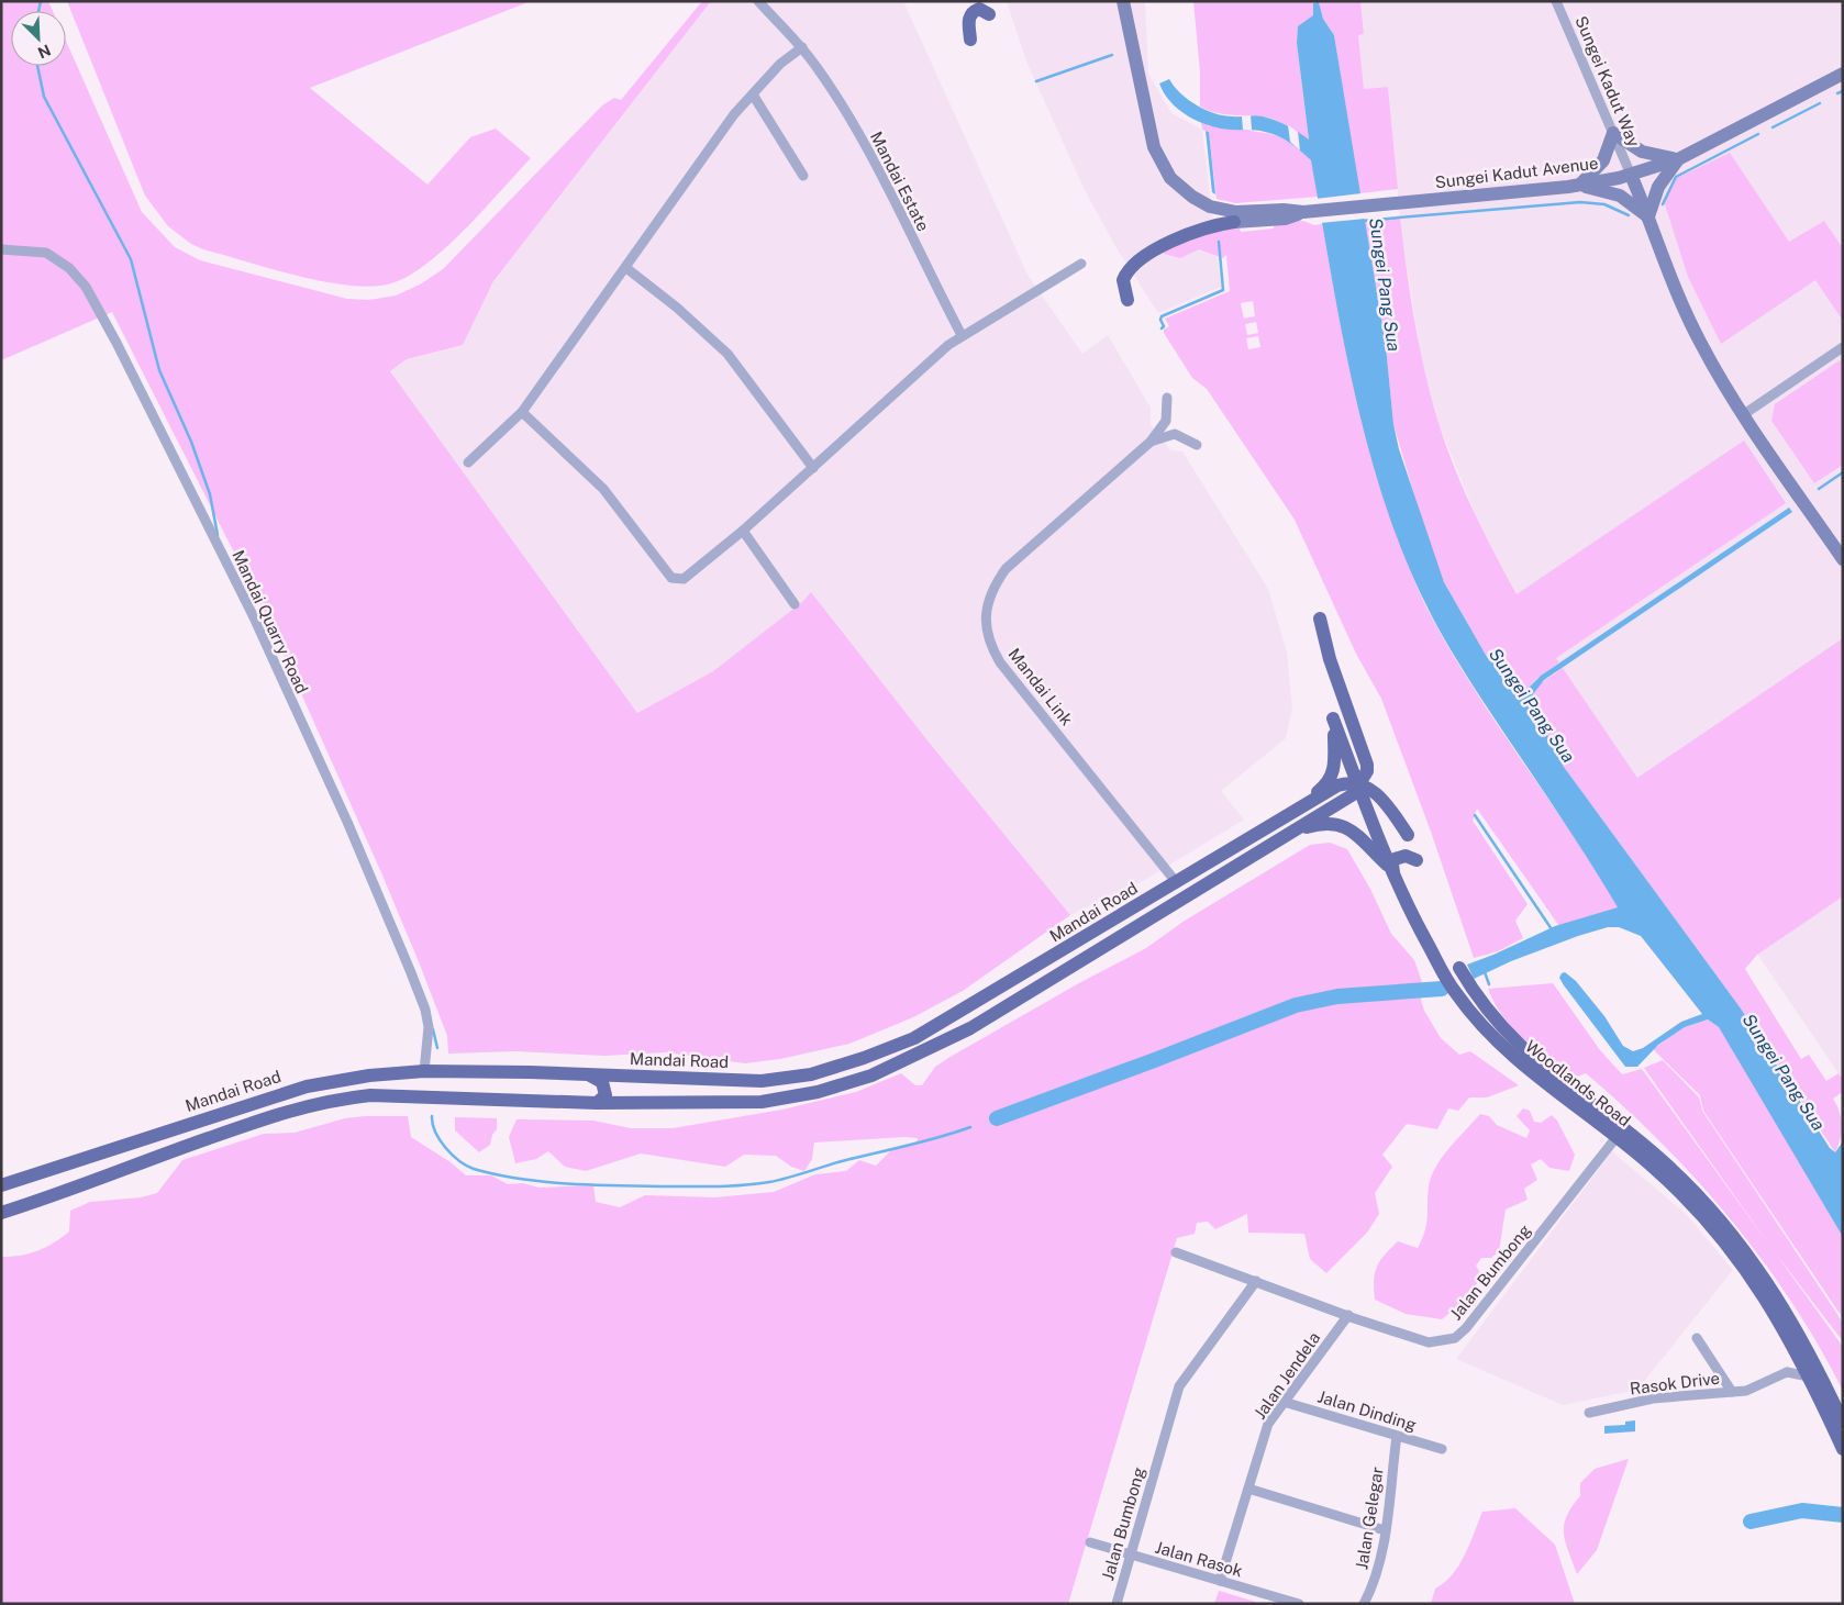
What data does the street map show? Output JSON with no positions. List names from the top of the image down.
{
  "streets": {
    "main road": ["Mandai Road", "Woodlands Road"],
    "street": [
      "Sungei Kadut Way",
      "Sungei Kadut Avenue",
      "Mandai Estate",
      "Mandai Quarry Road",
      "Mandai Link",
      "Jalan Bumbong",
      "Jalan Jendela",
      "Rasok Drive",
      "Jalan Dinding",
      "Jalan Gelegar",
      "Jalan Rasok"
    ]
  },
  "crossings": [
    ["Sungei Kadut Way", "Sungei Kadut Avenue"],
    ["Mandai Quarry Road", "Mandai Road"],
    ["Mandai Link", "Mandai Road"],
    ["Mandai Road", "Woodlands Road"],
    ["Woodlands Road", "Jalan Bumbong"],
    ["Jalan Bumbong", "Jalan Jendela"],
    ["Jalan Bumbong", "Jalan Rasok"],
    ["Jalan Jendela", "Jalan Dinding"],
    ["Jalan Jendela", "Jalan Rasok"],
    ["Jalan Dinding", "Jalan Gelegar"]
  ],
  "water": ["Sungei Pang Sua"],
  "north": "bottom right"
}
